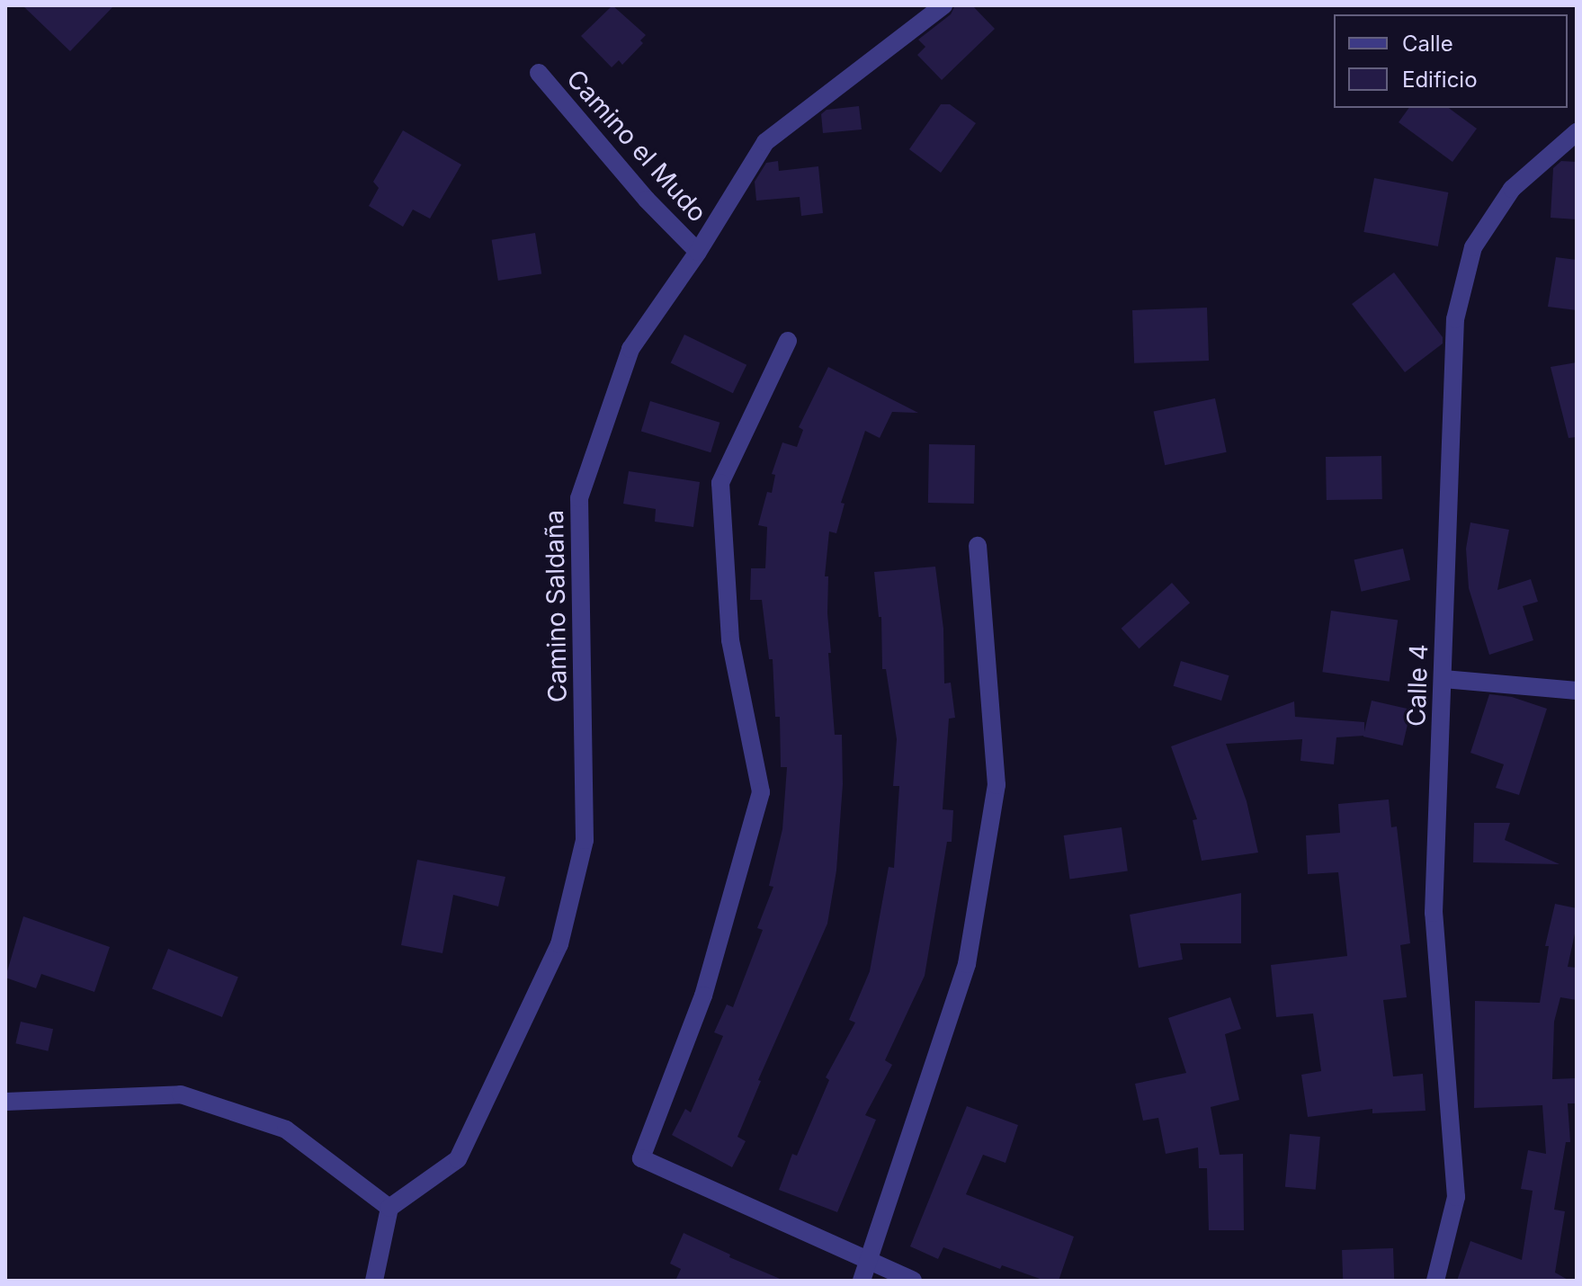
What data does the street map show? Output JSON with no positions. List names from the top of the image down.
{
  "streets": {
    "street": ["Camino el Mudo", "Camino Saldaña", "Calle 4"]
  },
  "crossings": [
    ["Camino el Mudo", "Camino Saldaña"]
  ],
  "legend": ["Calle", "Edificio"]
}
